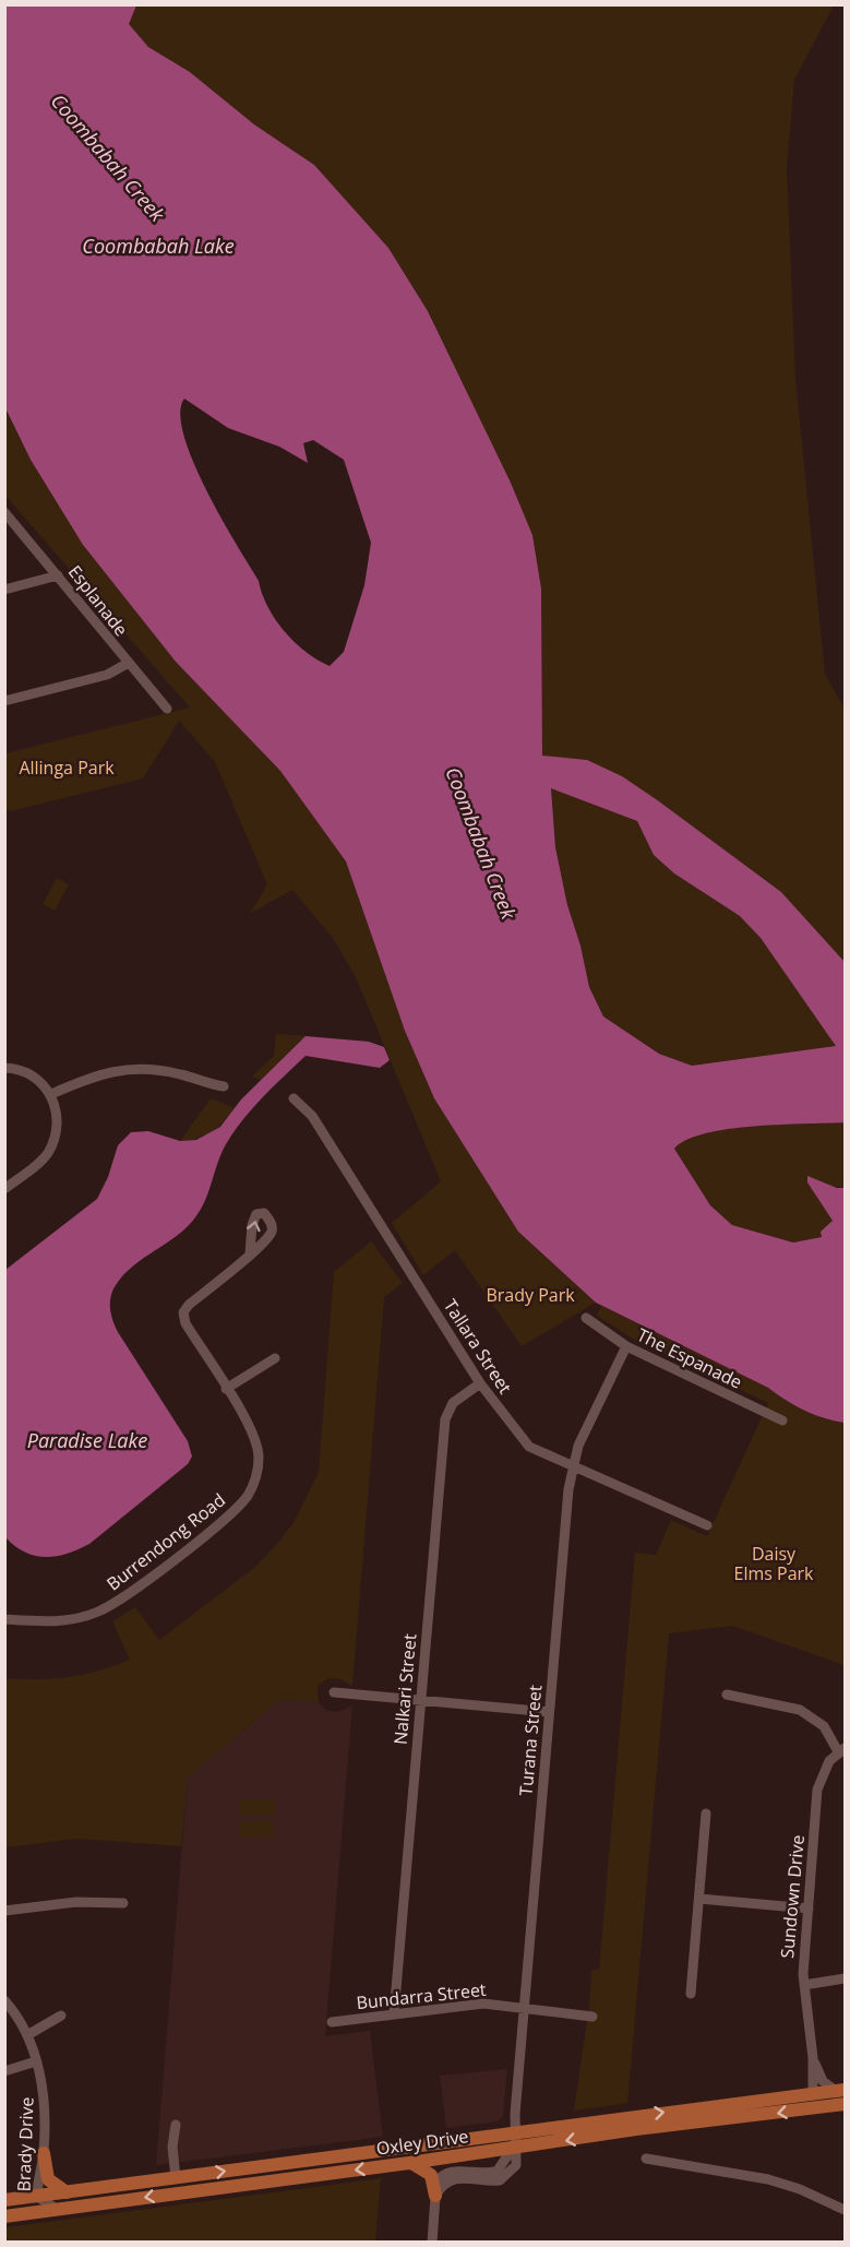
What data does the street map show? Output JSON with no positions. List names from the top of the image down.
{
  "streets": {
    "main road": ["Oxley Drive"],
    "street": [
      "Esplanade",
      "Tallara Street",
      "The Espanade",
      "Burrendong Road",
      "Nalkari Street",
      "Turana Street",
      "Sundown Drive",
      "Bundarra Street",
      "Brady Drive"
    ]
  },
  "crossings": [
    ["Tallara Street", "Nalkari Street"],
    ["Tallara Street", "Turana Street"],
    ["The Espanade", "Turana Street"],
    ["Nalkari Street", "Bundarra Street"],
    ["Turana Street", "Bundarra Street"],
    ["Turana Street", "Oxley Drive"],
    ["Sundown Drive", "Oxley Drive"],
    ["Oxley Drive", "Brady Drive"]
  ],
  "water": ["Coombabah Creek", "Coombabah Lake", "Paradise Lake"],
  "parks": ["Allinga Park", "Brady Park", "Daisy Elms Park"]
}
